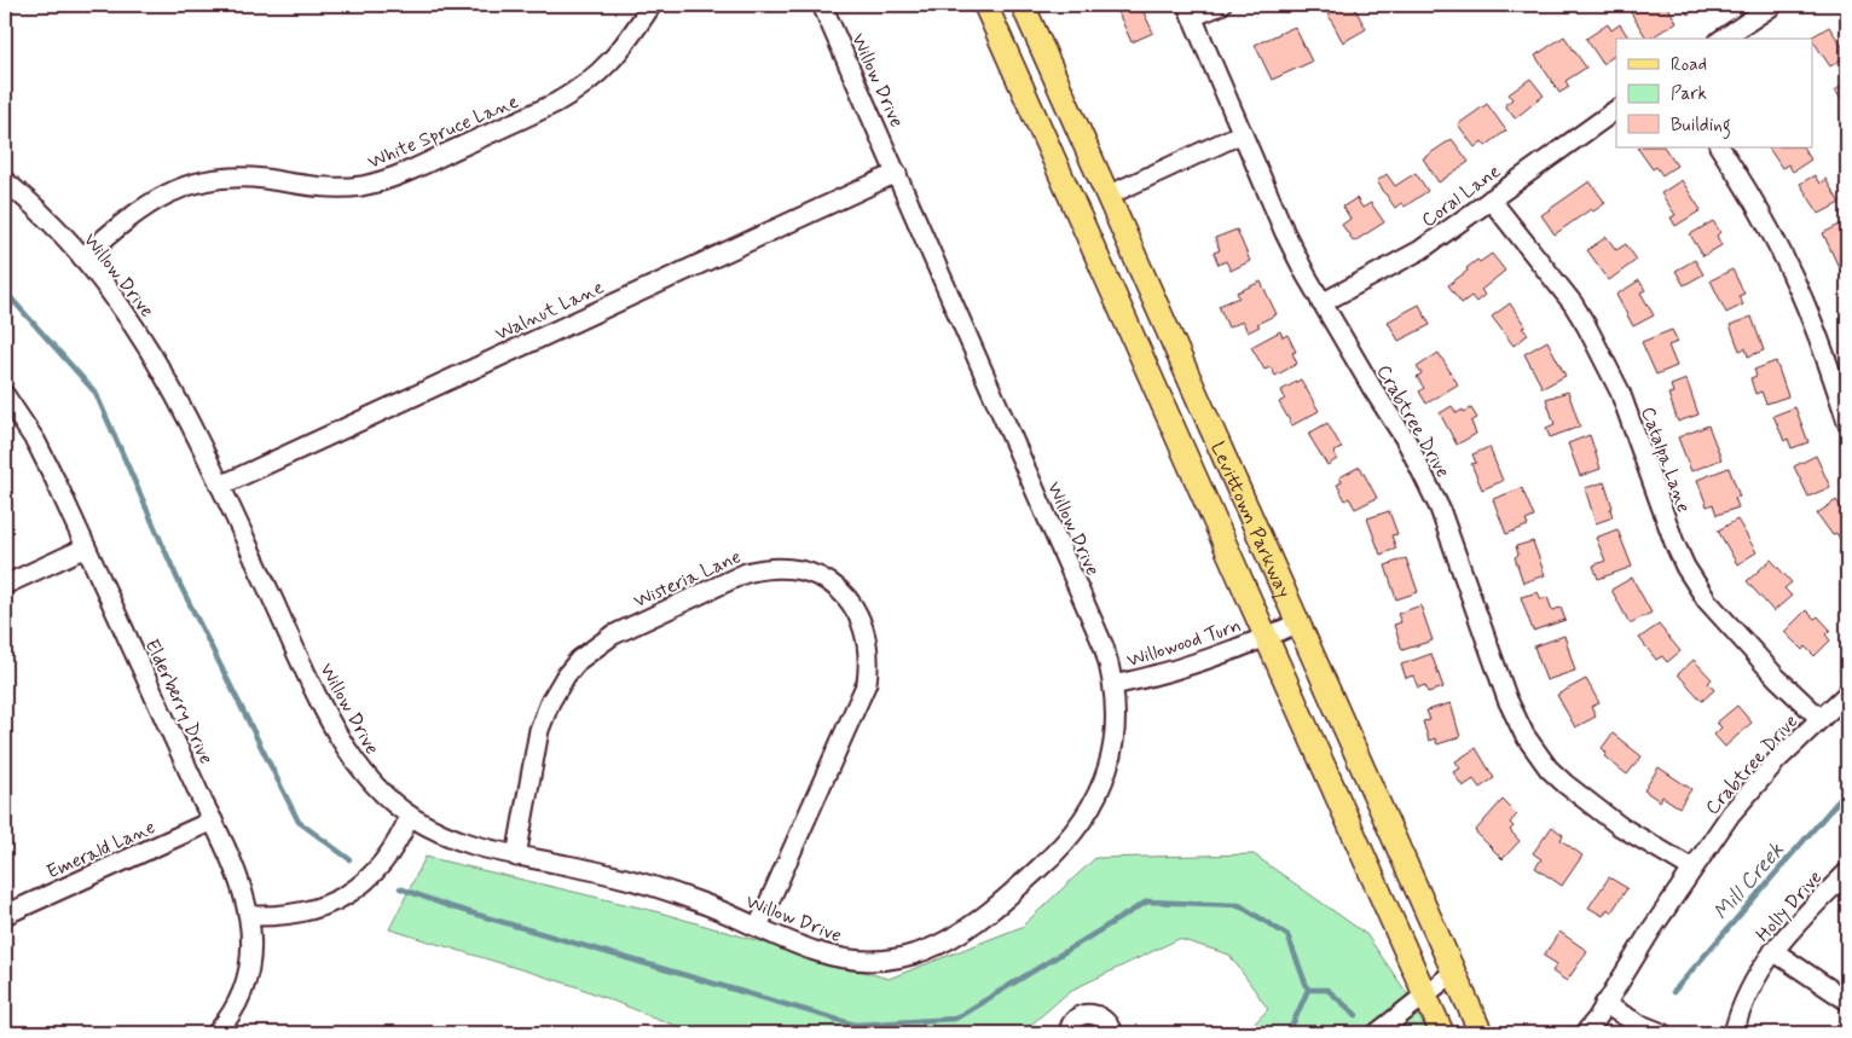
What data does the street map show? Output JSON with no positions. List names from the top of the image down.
{
  "streets": {
    "main road": ["Levittown Parkway"],
    "street": [
      "Willow Drive",
      "White Spruce Lane",
      "Coral Lane",
      "Walnut Lane",
      "Crabtree Drive",
      "Catalpa Lane",
      "Wisteria Lane",
      "Willowood Turn",
      "Elderberry Drive",
      "Emerald Lane",
      "Holly Drive"
    ]
  },
  "crossings": [
    ["Willow Drive", "White Spruce Lane"],
    ["Willow Drive", "Walnut Lane"],
    ["Willow Drive", "Wisteria Lane"],
    ["Willow Drive", "Willowood Turn"],
    ["Coral Lane", "Crabtree Drive"],
    ["Coral Lane", "Catalpa Lane"],
    ["Crabtree Drive", "Catalpa Lane"],
    ["Levittown Parkway", "Willowood Turn"],
    ["Elderberry Drive", "Emerald Lane"]
  ],
  "water": ["Mill Creek"],
  "legend": ["Road", "Park", "Building"]
}
